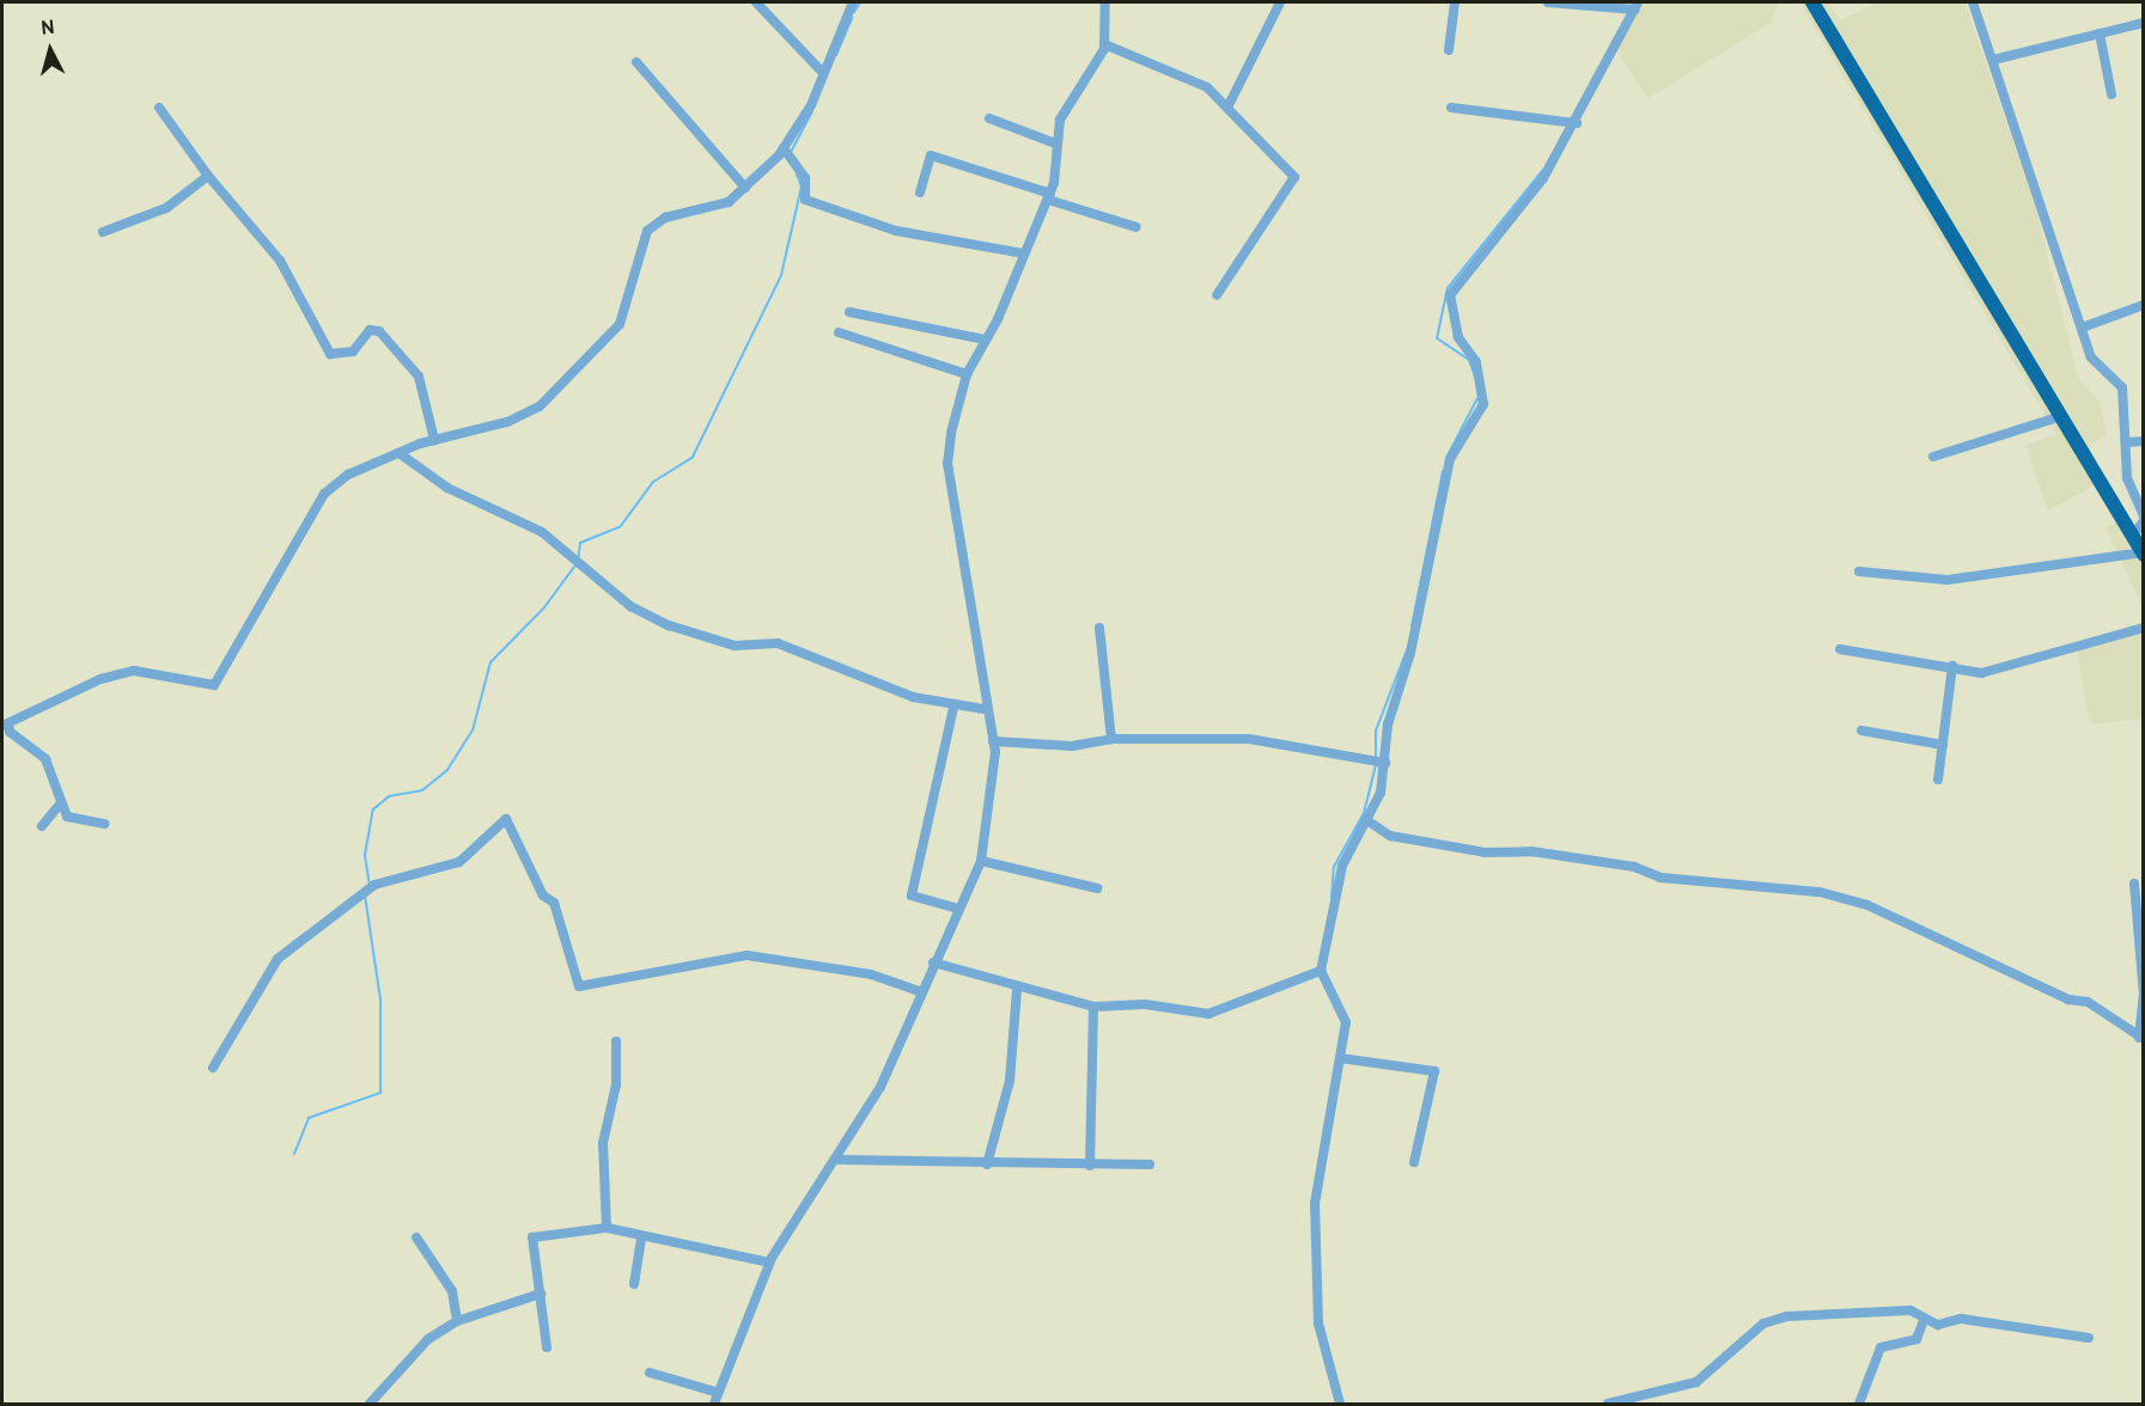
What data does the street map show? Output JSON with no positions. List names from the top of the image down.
{
  "north": "top"
}
